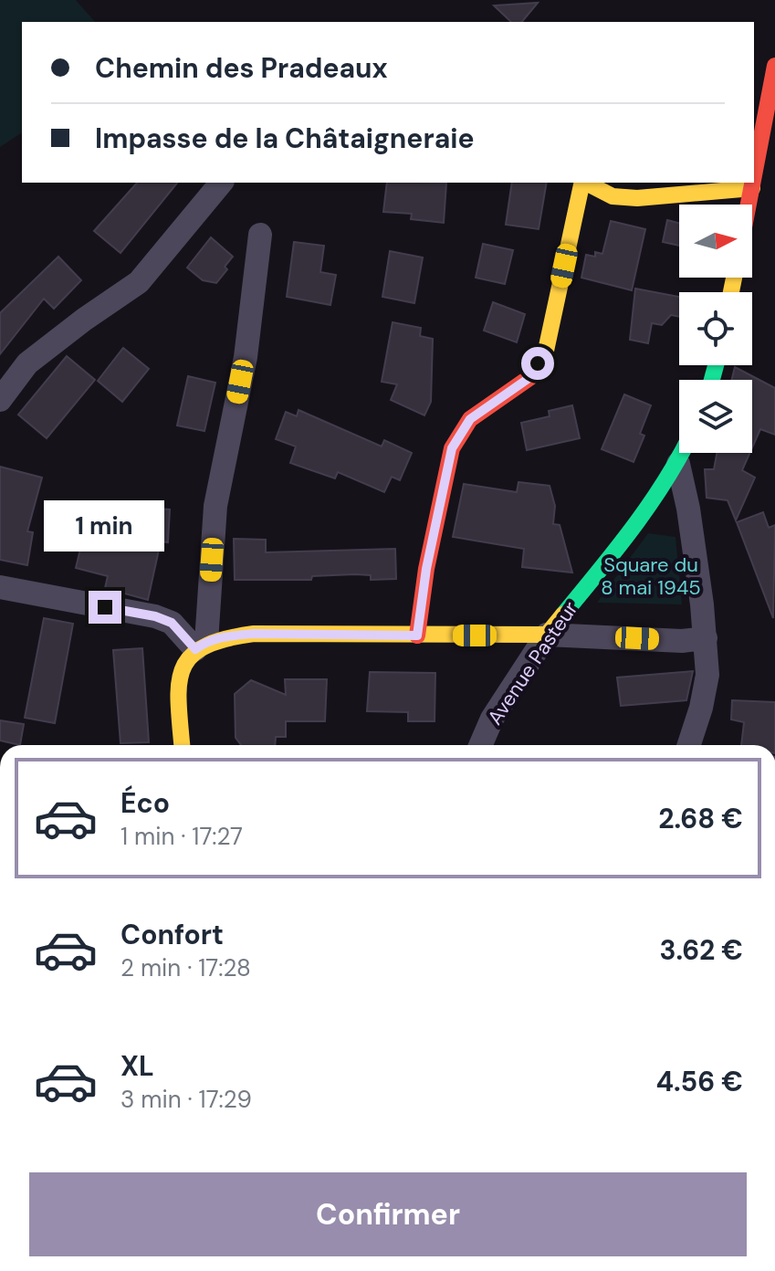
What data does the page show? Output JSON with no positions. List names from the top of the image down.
{
  "streets": {
    "main road": ["Avenue Pasteur"]
  },
  "parks": ["Square du 8 mai 1945"],
  "north": "right",
  "page": {
    "banner": ["Chemin des Pradeaux", "Impasse de la Châtaigneraie"],
    "bubble": "1 min",
    "list": [
      {
        "name": "Éco",
        "note": "1 min · 17:27",
        "value": "2.68 €"
      },
      {
        "name": "Confort",
        "note": "2 min · 17:28",
        "value": "3.62 €"
      },
      {
        "name": "XL",
        "note": "3 min · 17:29",
        "value": "4.56 €"
      }
    ],
    "buttons": "Confirmer"
  }
}
